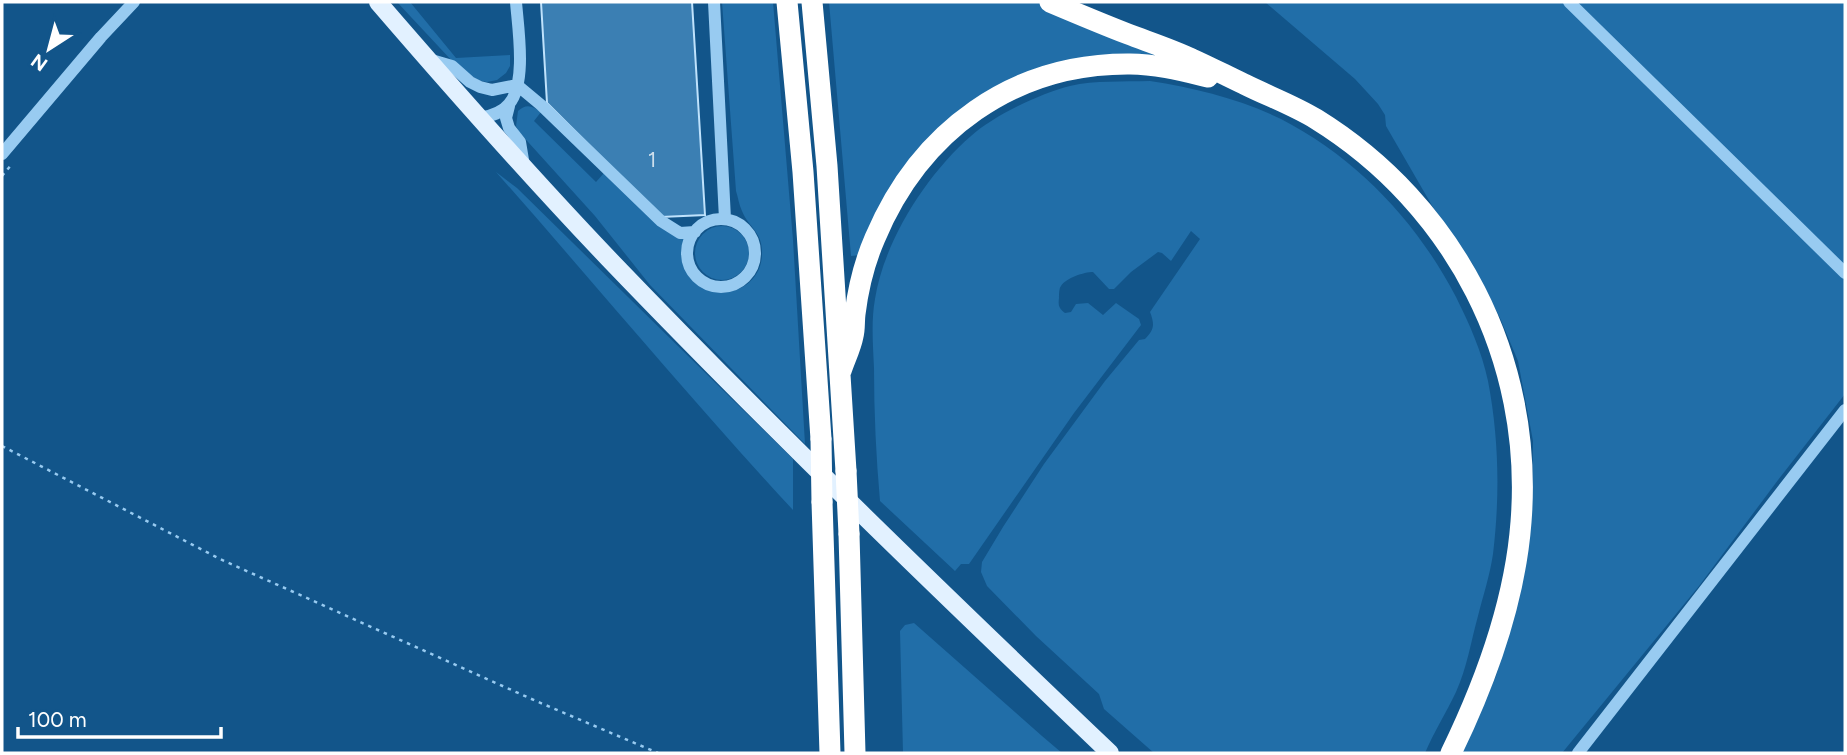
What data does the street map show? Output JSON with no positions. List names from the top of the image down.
{
  "house_numbers": ["1"],
  "scale_bar": "100 m",
  "north": "bottom left"
}
